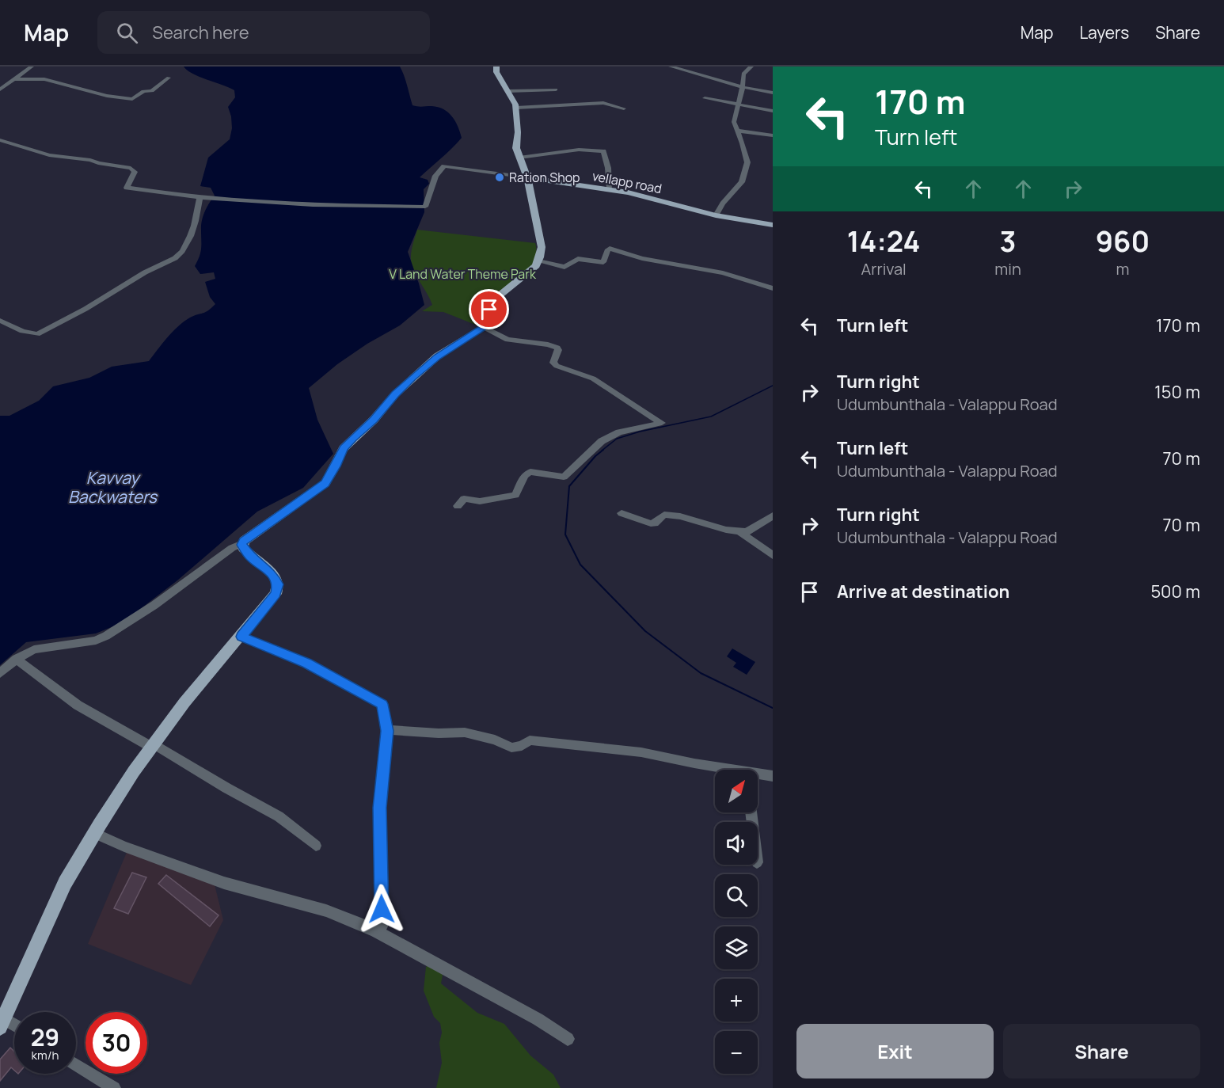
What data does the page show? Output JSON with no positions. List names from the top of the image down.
{
  "streets": {
    "main road": ["vellapp road"]
  },
  "water": ["Kavvay Backwaters"],
  "parks": ["V Land Water Theme Park"],
  "places": ["Ration Shop"],
  "north": "top right",
  "page": {
    "header": "Map",
    "search": "Search here",
    "nav": ["Map", "Layers", "Share"],
    "turn": ["170 m", "Turn left"],
    "eta": [
      "14:24",
      "Arrival",
      "3",
      "min",
      "960",
      "m"
    ],
    "list": [
      {
        "name": "Turn left",
        "value": "170 m"
      },
      {
        "name": "Turn right",
        "note": "Udumbunthala - Valappu Road",
        "value": "150 m"
      },
      {
        "name": "Turn left",
        "note": "Udumbunthala - Valappu Road",
        "value": "70 m"
      },
      {
        "name": "Turn right",
        "note": "Udumbunthala - Valappu Road",
        "value": "70 m"
      },
      {
        "name": "Arrive at destination",
        "value": "500 m"
      }
    ],
    "map_buttons": ["+", "−"],
    "speed": "29 km/h",
    "limit": "30",
    "buttons": ["Exit", "Share"]
  }
}
